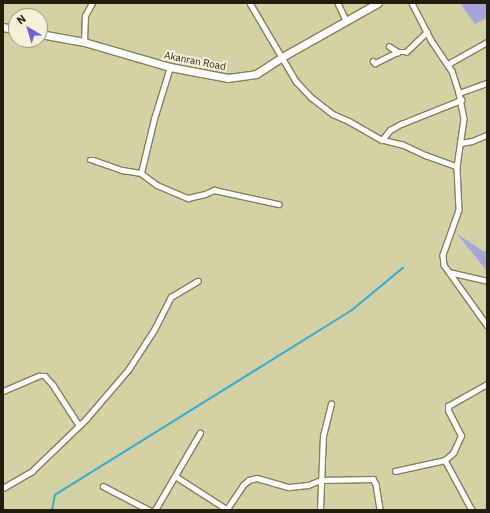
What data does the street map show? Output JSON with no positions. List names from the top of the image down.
{
  "streets": {
    "main road": ["Akanran Road"]
  },
  "north": "top left"
}
